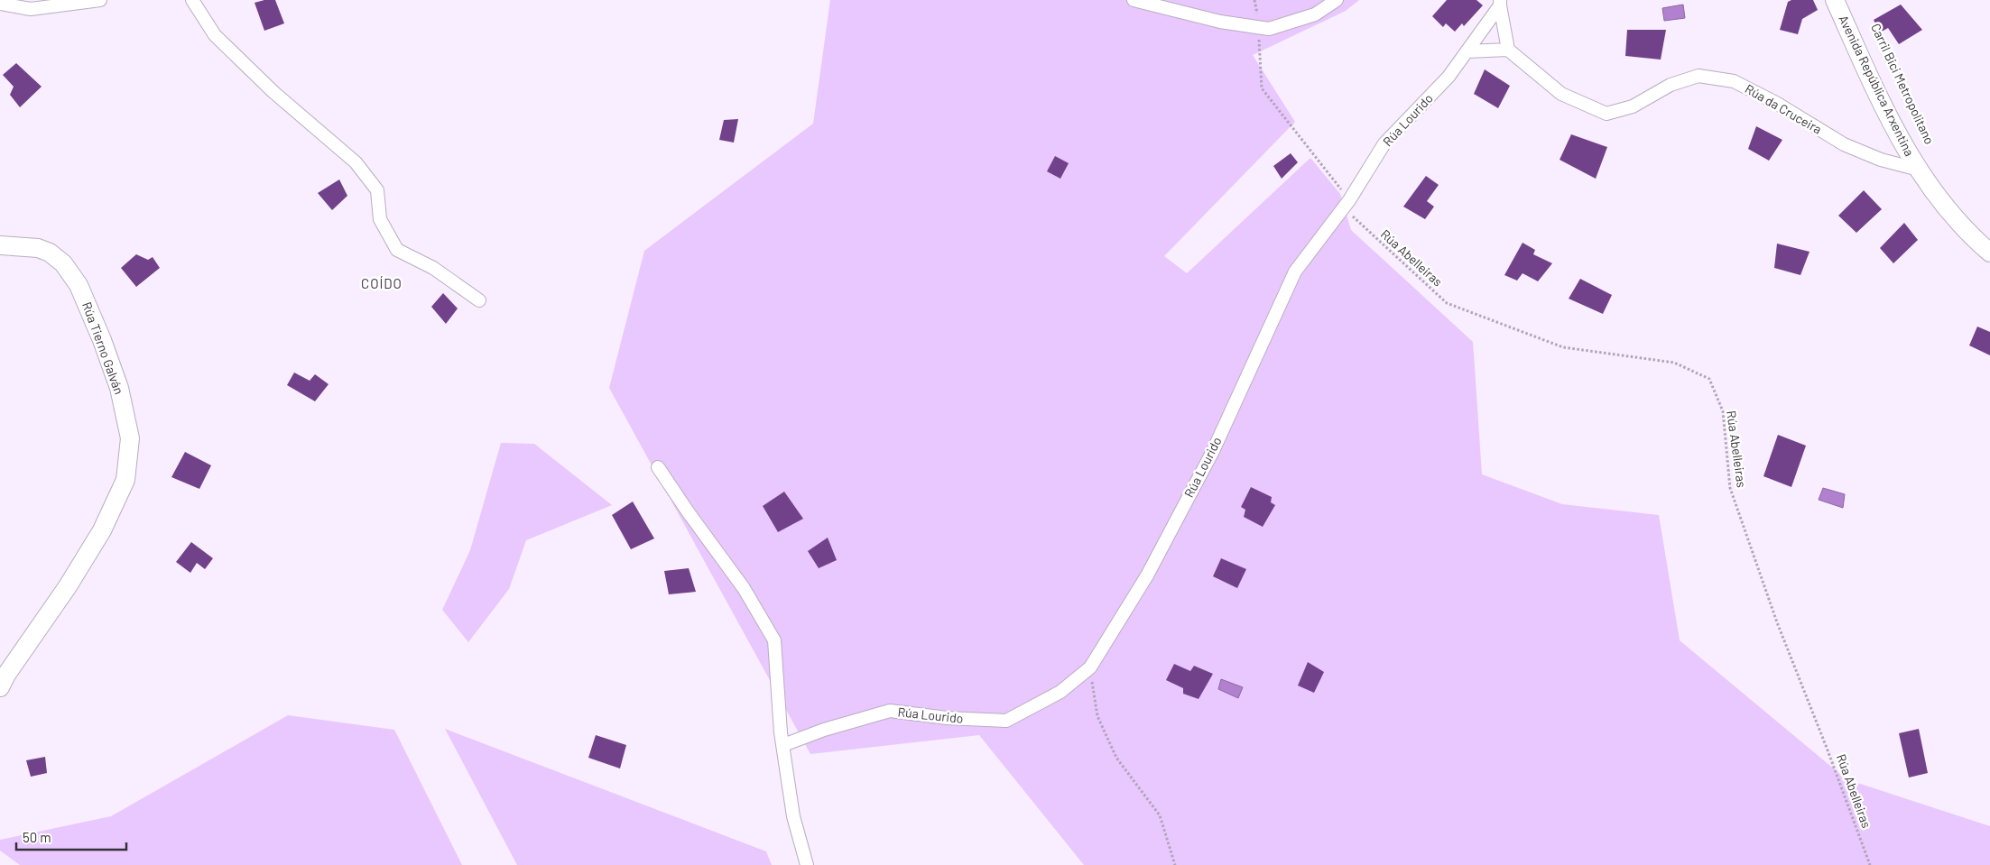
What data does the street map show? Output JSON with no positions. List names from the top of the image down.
{
  "streets": {
    "street": [
      "Avenida República Arxentina",
      "Rúa da Cruceira",
      "Rúa Lourido",
      "Rúa Tierno Galván"
    ],
    "path": ["Rúa Abelleiras"]
  },
  "crossings": [
    ["Avenida República Arxentina", "Rúa da Cruceira"],
    ["Rúa Lourido", "Rúa Abelleiras"]
  ],
  "districts": ["COÍDO"],
  "scale_bar": "50 m"
}
